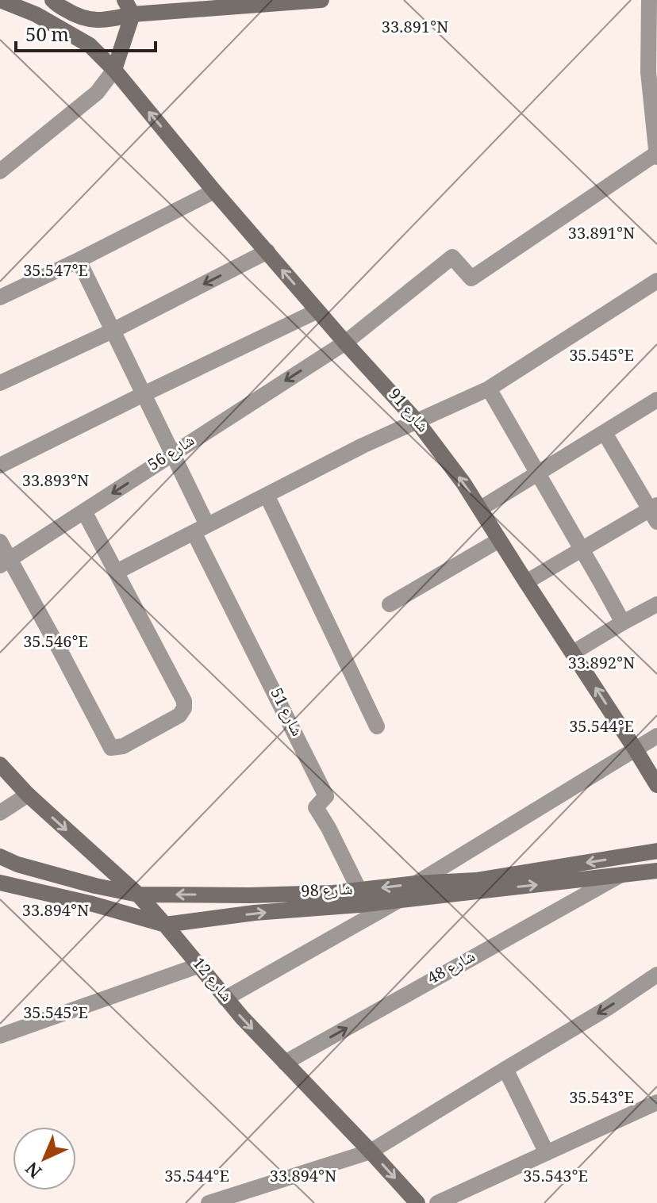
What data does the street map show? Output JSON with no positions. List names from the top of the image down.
{
  "streets": {
    "street": [
      "شارع 91",
      "شارع 56",
      "شارع 51",
      "شارع 98",
      "شارع 48",
      "شارع 12"
    ]
  },
  "crossings": [
    ["شارع 91", "شارع 56"],
    ["شارع 51", "شارع 98"],
    ["شارع 98", "شارع 48"],
    ["شارع 98", "شارع 12"],
    ["شارع 48", "شارع 12"]
  ],
  "one_way": ["شارع 91", "شارع 12"],
  "scale_bar": "50 m",
  "north": "bottom left",
  "coordinates": [
    "33.891°N",
    "35.547°E",
    "35.545°E",
    "33.893°N",
    "35.546°E",
    "33.892°N",
    "35.544°E",
    "33.894°N",
    "35.543°E"
  ]
}
